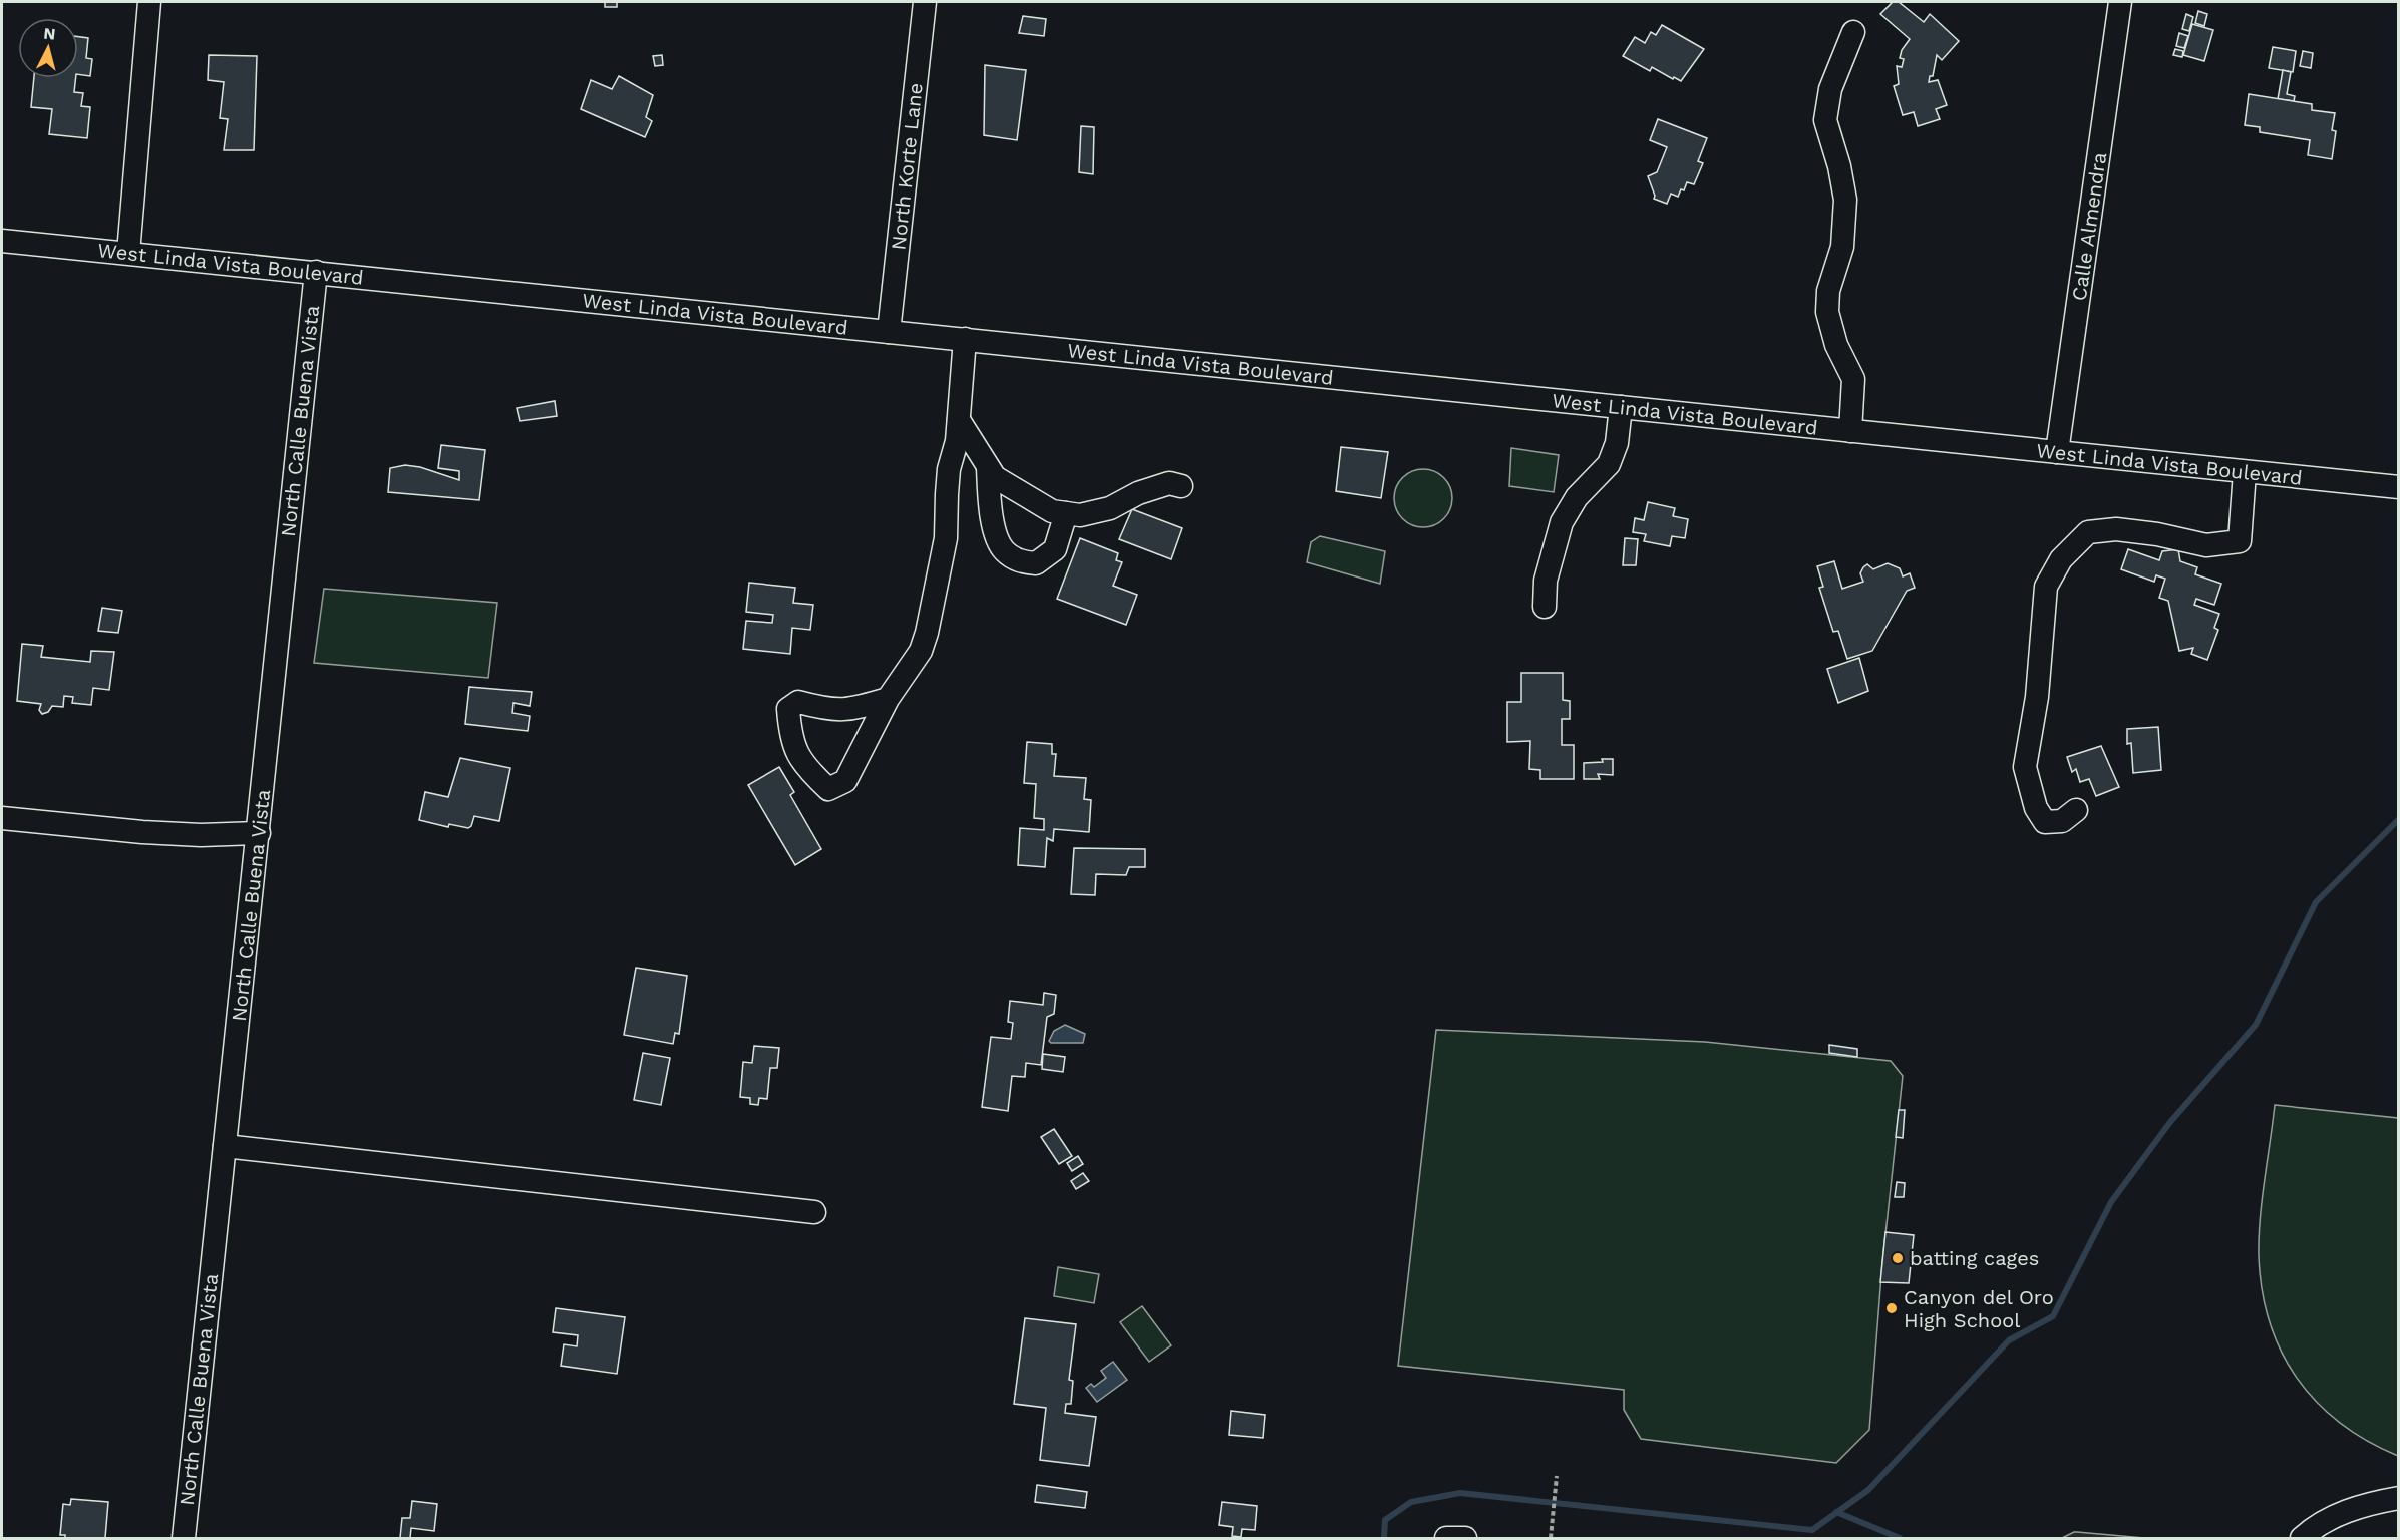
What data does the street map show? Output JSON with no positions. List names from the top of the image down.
{
  "streets": {
    "street": [
      "North Korte Lane",
      "Calle Almendra",
      "West Linda Vista Boulevard",
      "North Calle Buena Vista"
    ]
  },
  "crossings": [
    ["North Korte Lane", "West Linda Vista Boulevard"],
    ["Calle Almendra", "West Linda Vista Boulevard"],
    ["West Linda Vista Boulevard", "North Calle Buena Vista"]
  ],
  "places": ["batting cages", "Canyon del Oro High School"],
  "north": "top"
}
